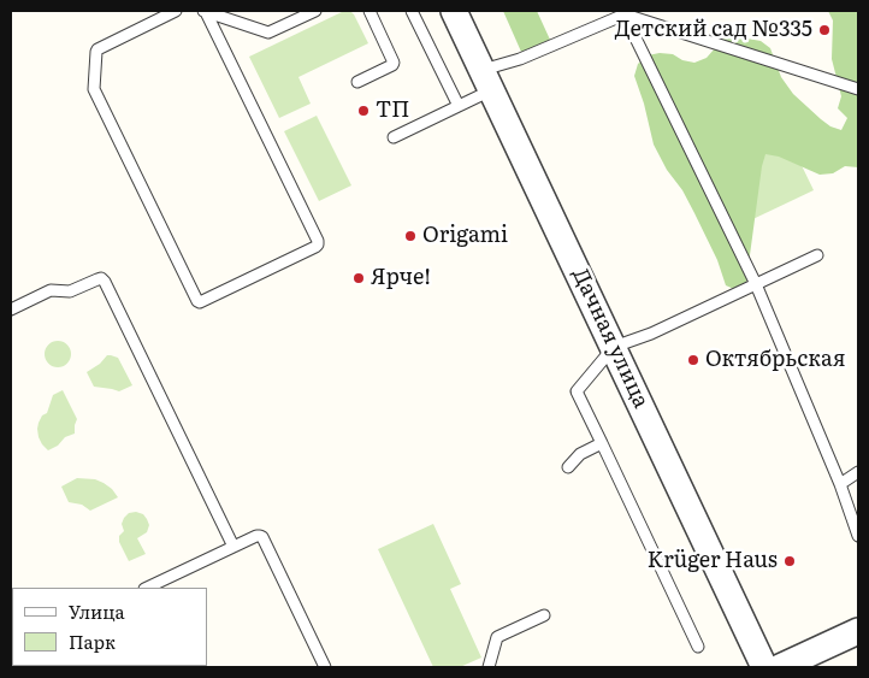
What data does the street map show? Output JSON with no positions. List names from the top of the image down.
{
  "streets": {
    "street": ["Дачная улица"]
  },
  "places": [
    "Детский сад №335",
    "ТП",
    "Origami",
    "Ярче!",
    "Октябрьская",
    "Krüger Haus"
  ],
  "legend": ["Улица", "Парк"]
}
